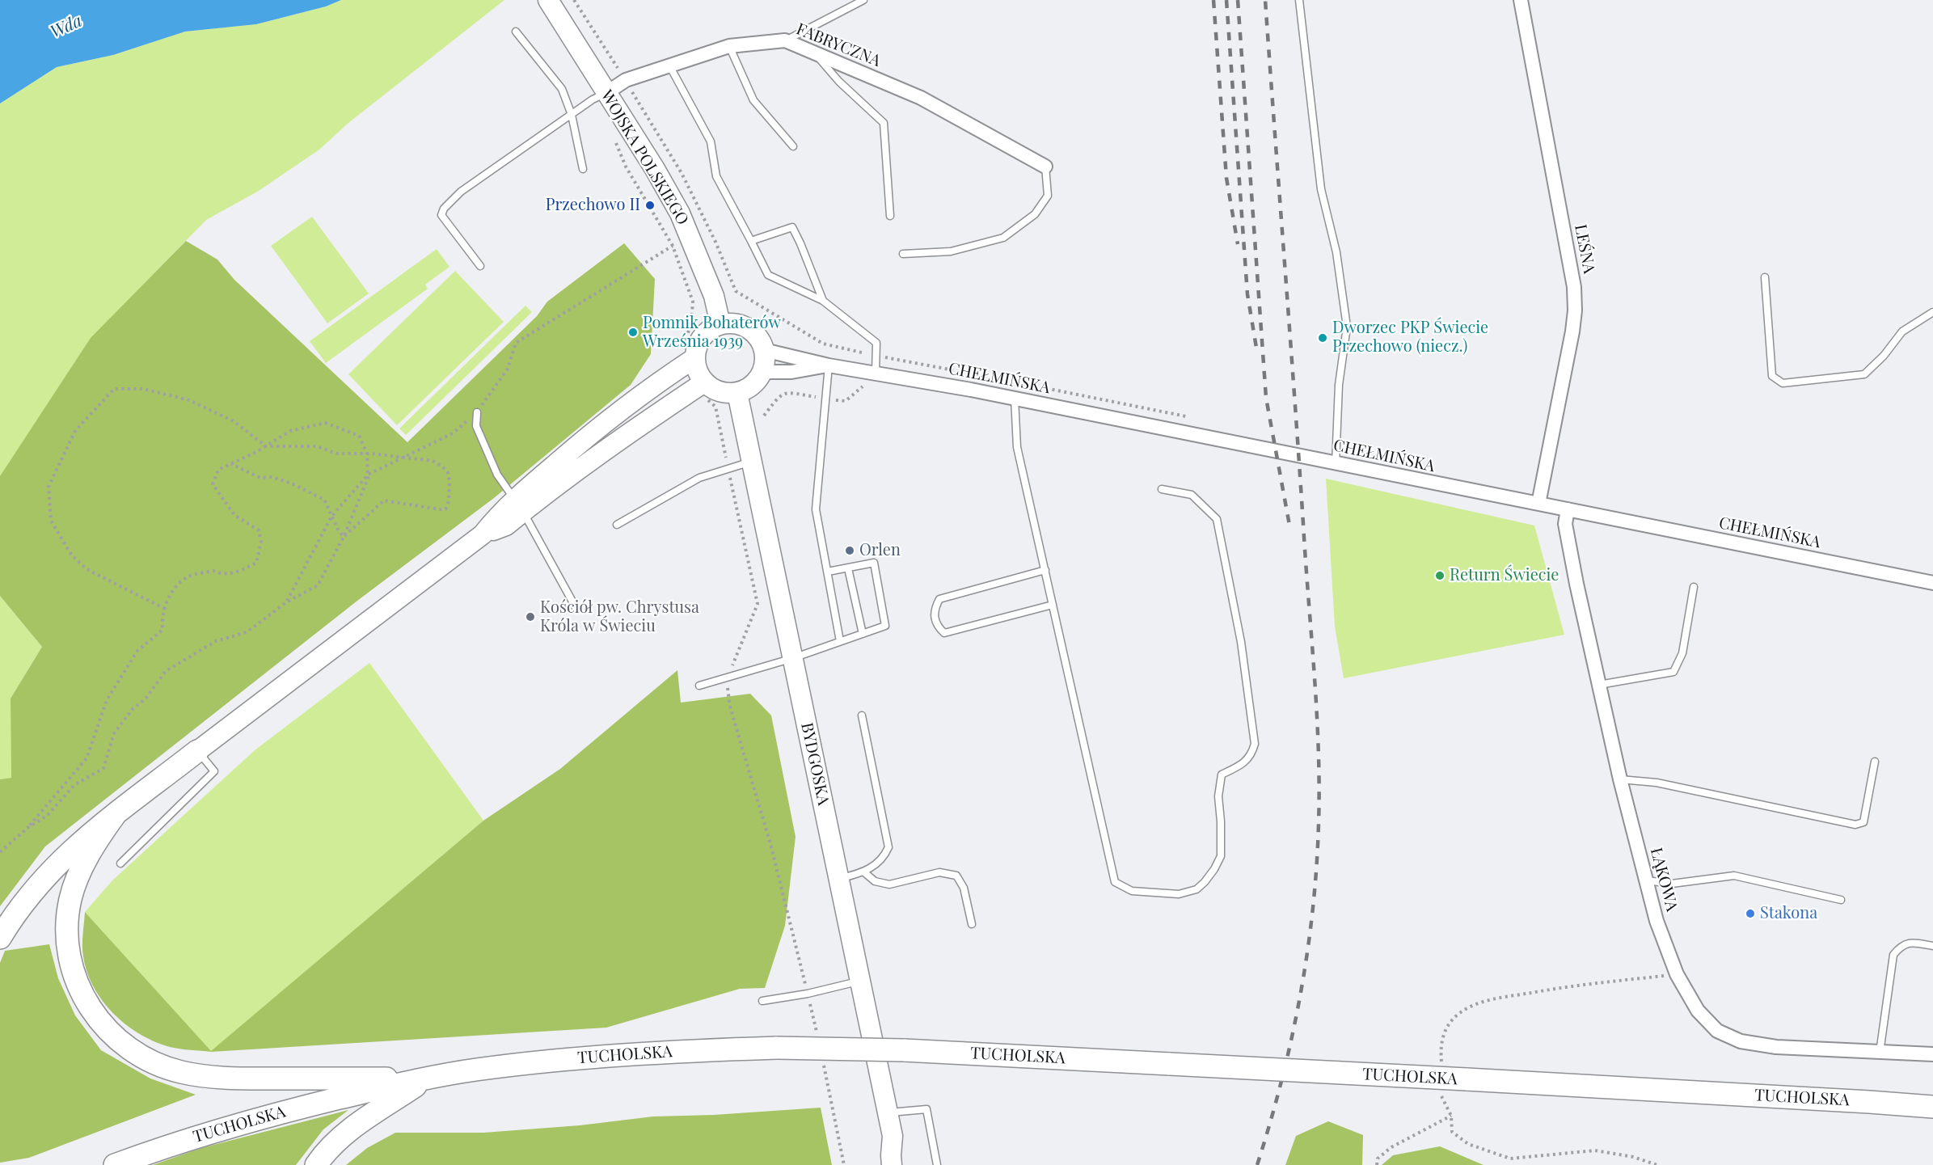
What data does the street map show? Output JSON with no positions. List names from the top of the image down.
{
  "streets": {
    "main road": ["TUCHOLSKA"],
    "street": [
      "FABRYCZNA",
      "WOJSKA POLSKIEGO",
      "LEŚNA",
      "CHEŁMIŃSKA",
      "BYDGOSKA",
      "ŁĄKOWA"
    ]
  },
  "crossings": [
    ["FABRYCZNA", "WOJSKA POLSKIEGO"],
    ["WOJSKA POLSKIEGO", "CHEŁMIŃSKA"],
    ["WOJSKA POLSKIEGO", "BYDGOSKA"],
    ["LEŚNA", "CHEŁMIŃSKA"],
    ["CHEŁMIŃSKA", "BYDGOSKA"],
    ["CHEŁMIŃSKA", "ŁĄKOWA"]
  ],
  "water": ["Wda"],
  "places": [
    "Przechowo II",
    "Pomnik Bohaterów Września 1939",
    "Dworzec PKP Świecie Przechowo (niecz.)",
    "Orlen",
    "Return Świecie",
    "Kościół pw. Chrystusa Króla w Świeciu",
    "Stakona"
  ]
}
